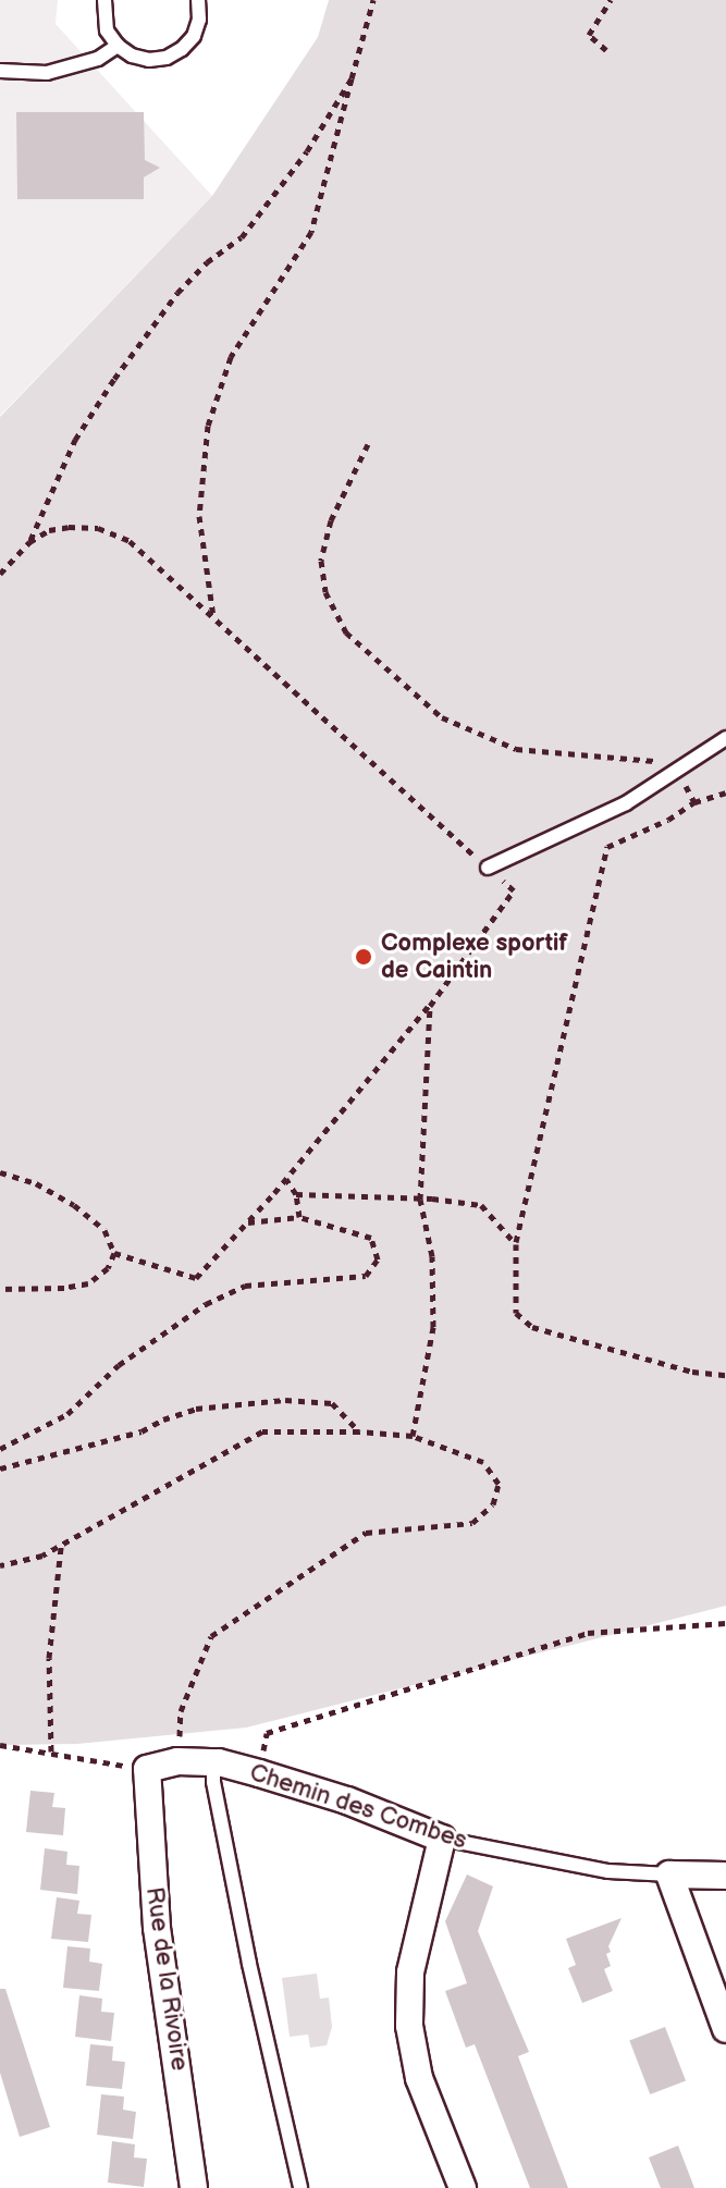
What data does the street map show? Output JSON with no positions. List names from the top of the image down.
{
  "streets": {
    "street": ["Chemin des Combes", "Rue de la Rivoire"]
  },
  "crossings": [
    ["Chemin des Combes", "Rue de la Rivoire"]
  ],
  "places": ["Complexe sportif de Caintin"]
}
